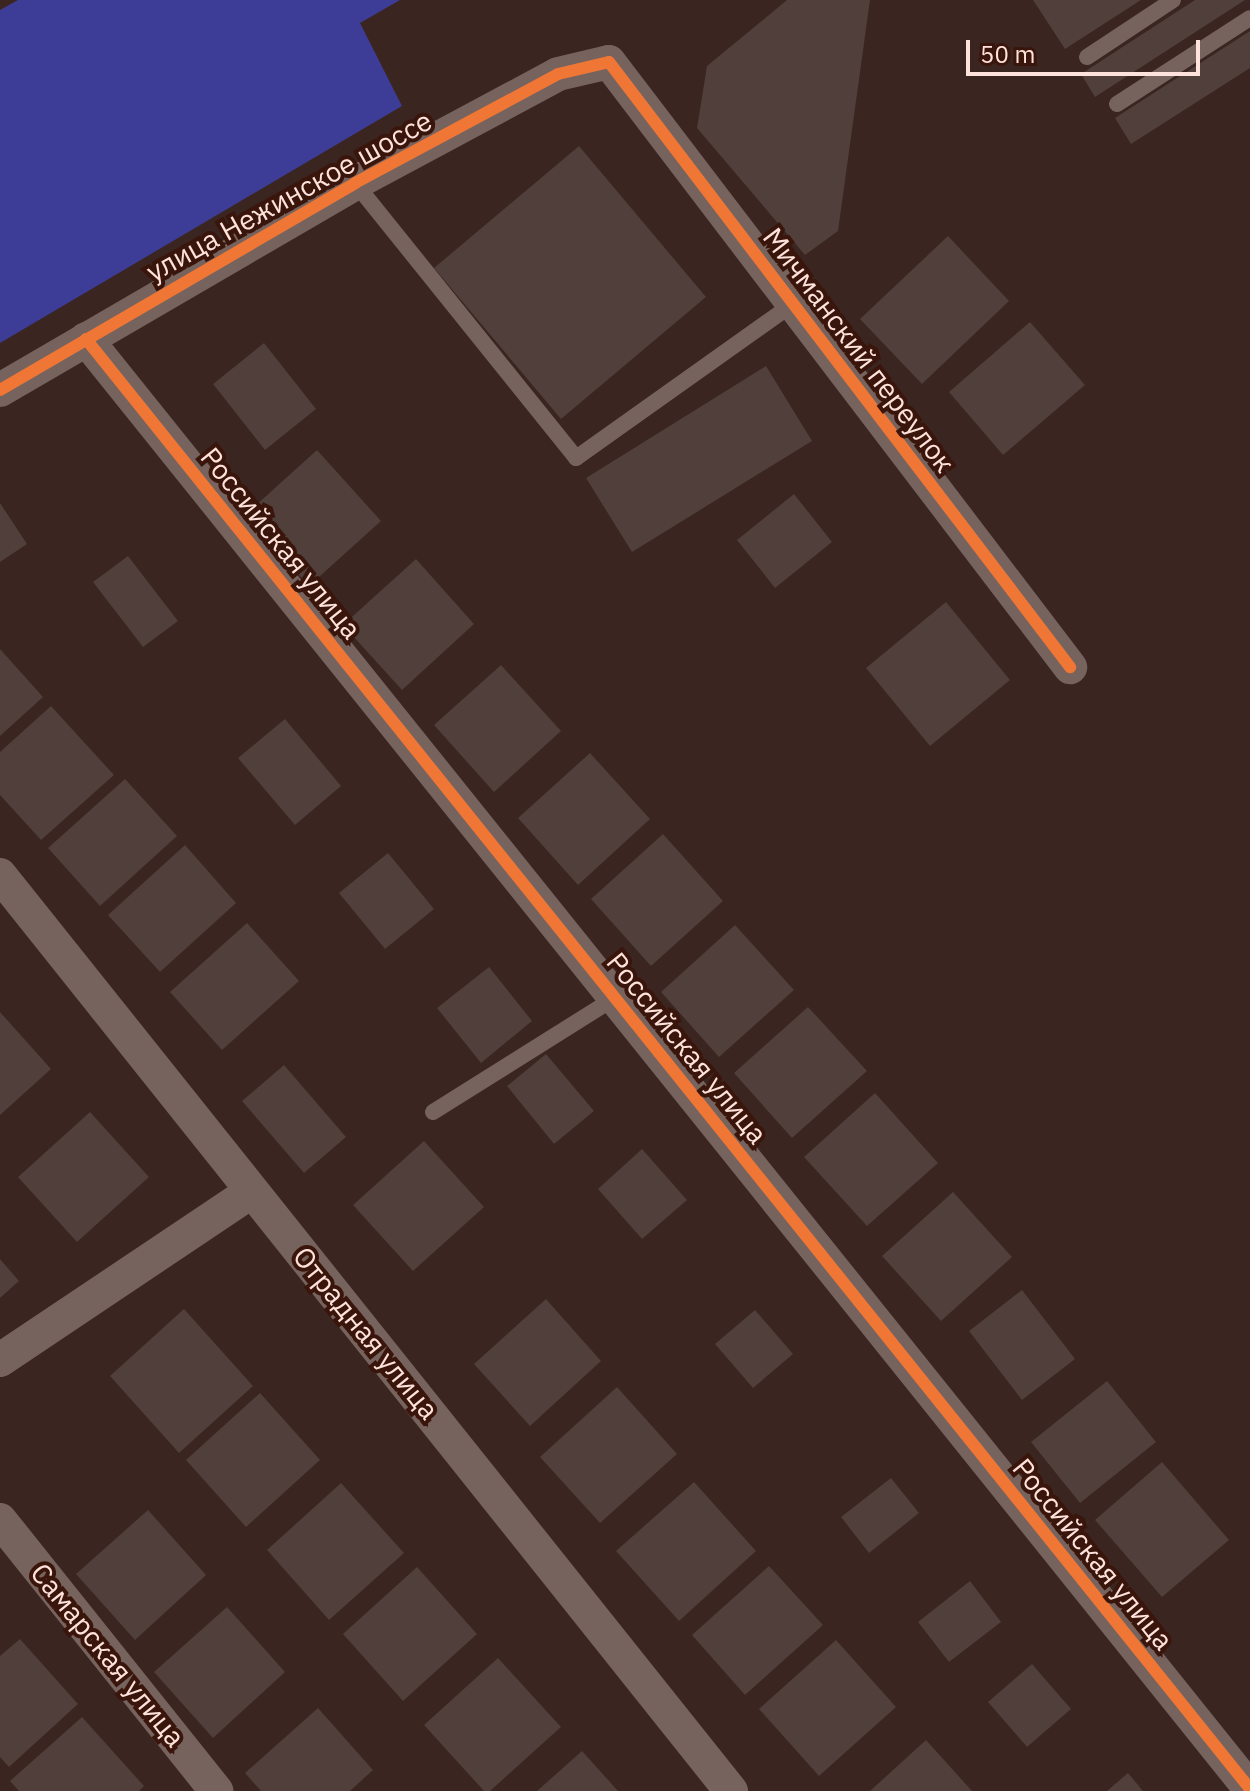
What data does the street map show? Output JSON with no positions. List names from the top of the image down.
{
  "streets": {
    "street": [
      "улица Нежинское шоссе",
      "Мичманский переулок",
      "Российская улица",
      "Отрадная улица",
      "Самарская улица"
    ]
  },
  "crossings": [
    ["улица Нежинское шоссе", "Мичманский переулок"],
    ["улица Нежинское шоссе", "Российская улица"]
  ],
  "scale_bar": "50 m"
}
